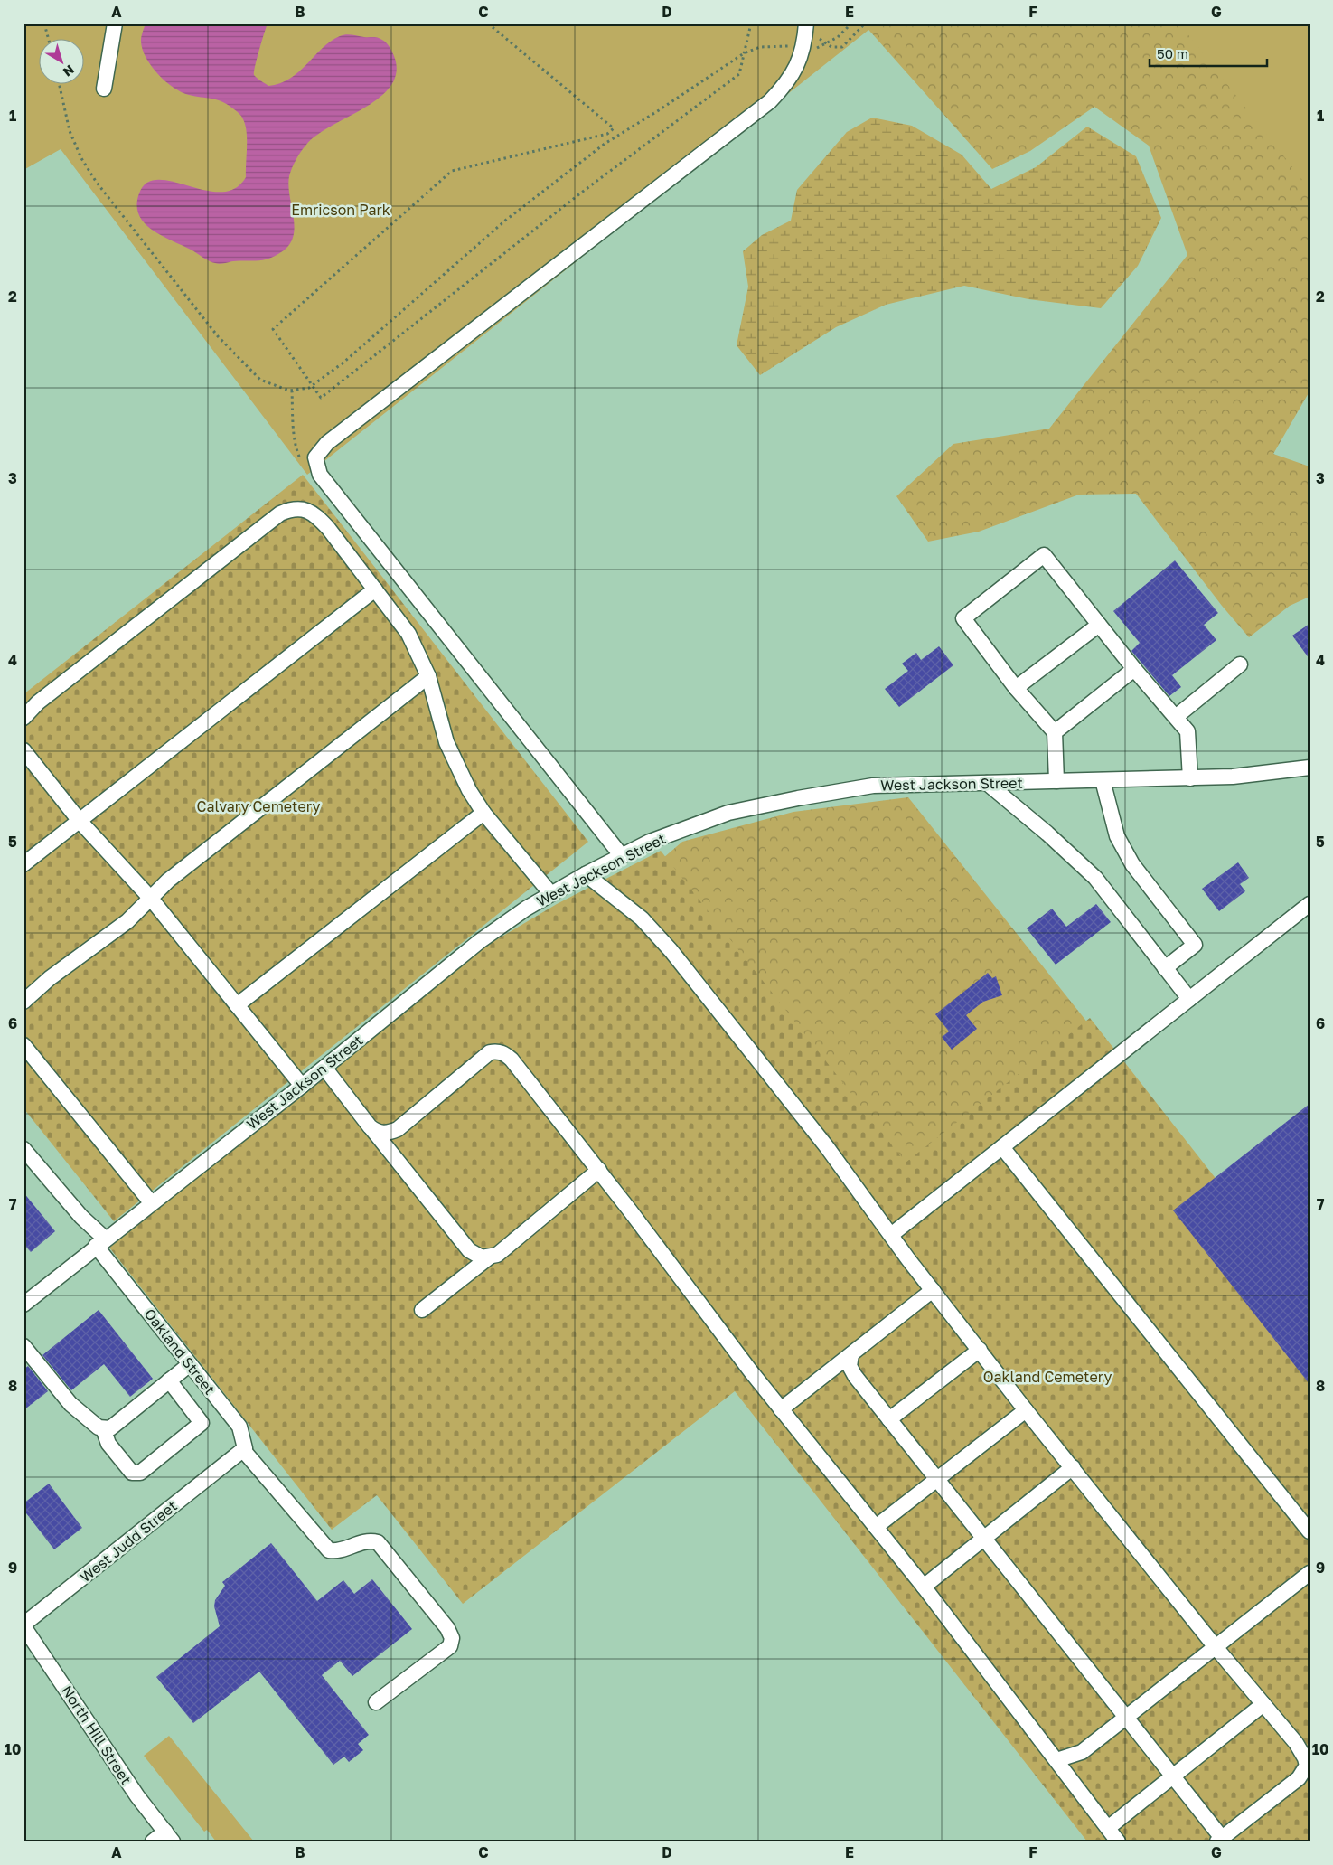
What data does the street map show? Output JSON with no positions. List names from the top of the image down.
{
  "streets": {
    "street": [
      "West Jackson Street",
      "Oakland Street",
      "West Judd Street",
      "North Hill Street"
    ]
  },
  "crossings": [
    ["West Jackson Street", "Oakland Street"],
    ["Oakland Street", "West Judd Street"],
    ["West Judd Street", "North Hill Street"]
  ],
  "parks": ["Emricson Park", "Calvary Cemetery", "Oakland Cemetery"],
  "scale_bar": "50 m",
  "north": "bottom right",
  "grid": {
    "columns": [
      "A",
      "B",
      "C",
      "D",
      "E",
      "F",
      "G"
    ],
    "rows": [
      "1",
      "2",
      "3",
      "4",
      "5",
      "6",
      "7",
      "8",
      "9",
      "10"
    ]
  }
}
